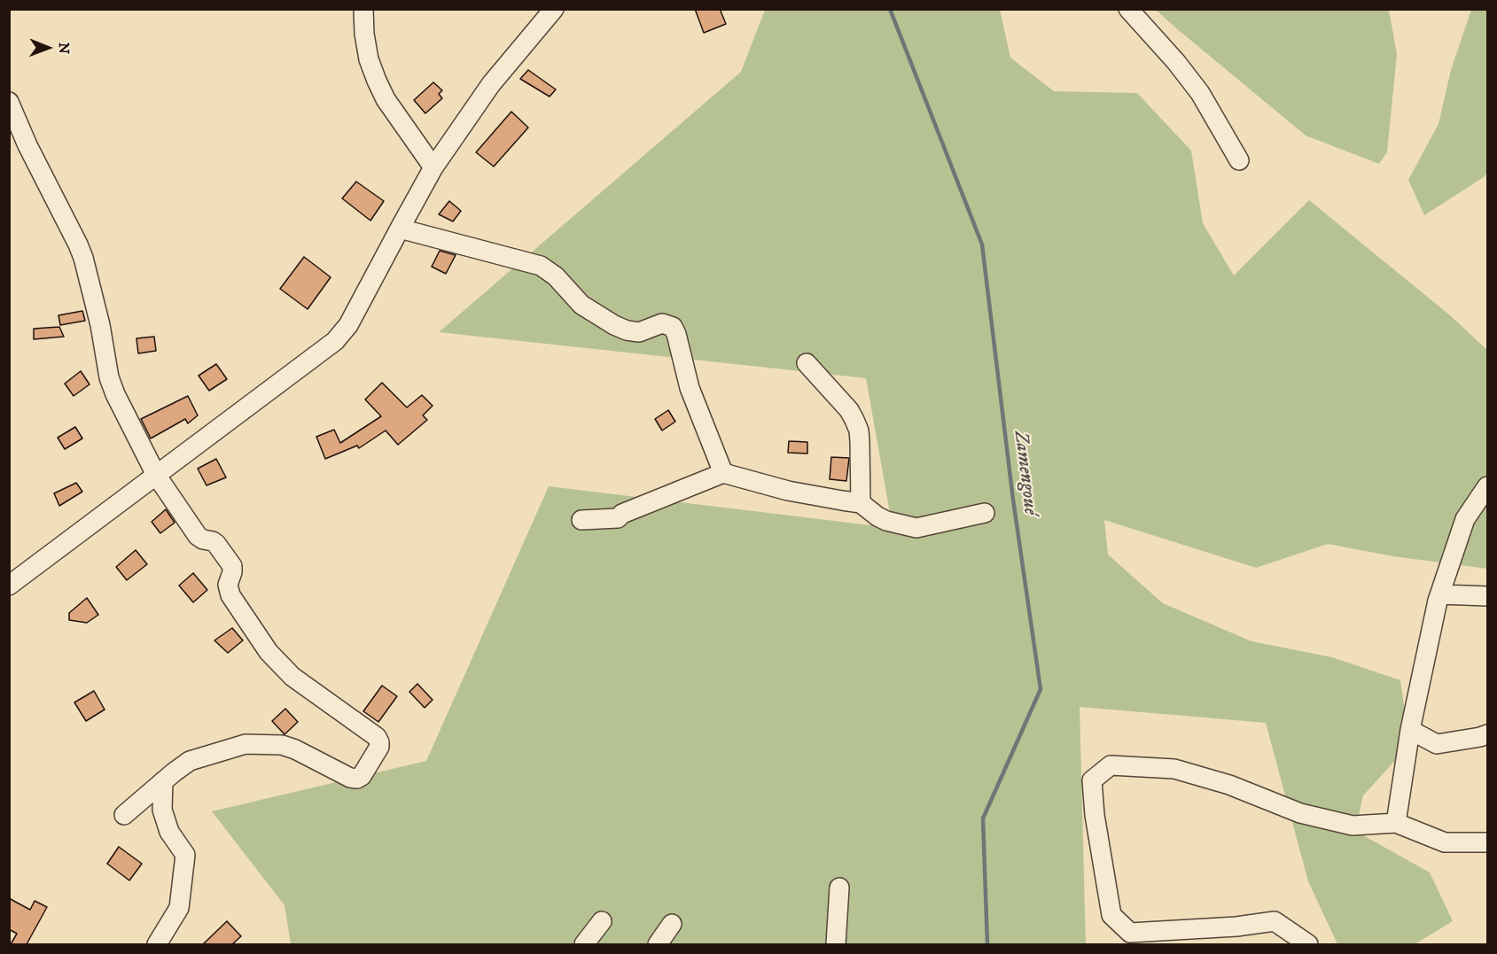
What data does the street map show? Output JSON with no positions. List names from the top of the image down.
{
  "water": ["Zamengoué"],
  "north": "right"
}
